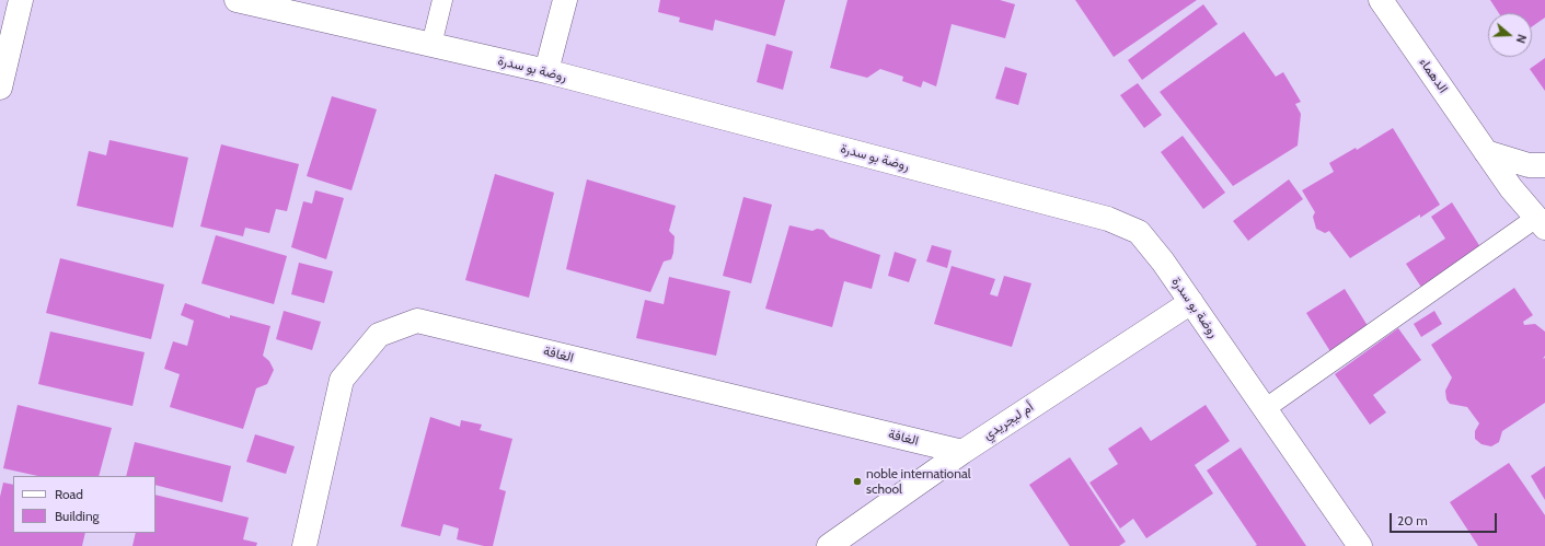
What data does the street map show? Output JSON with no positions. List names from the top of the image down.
{
  "streets": {
    "street": [
      "روضة بو سدرة",
      "الدهماء",
      "الغافة",
      "أم ليجريدي"
    ]
  },
  "crossings": [
    ["روضة بو سدرة", "أم ليجريدي"],
    ["الغافة", "أم ليجريدي"]
  ],
  "places": ["noble international school"],
  "legend": ["Road", "Building"],
  "scale_bar": "20 m",
  "north": "right"
}
